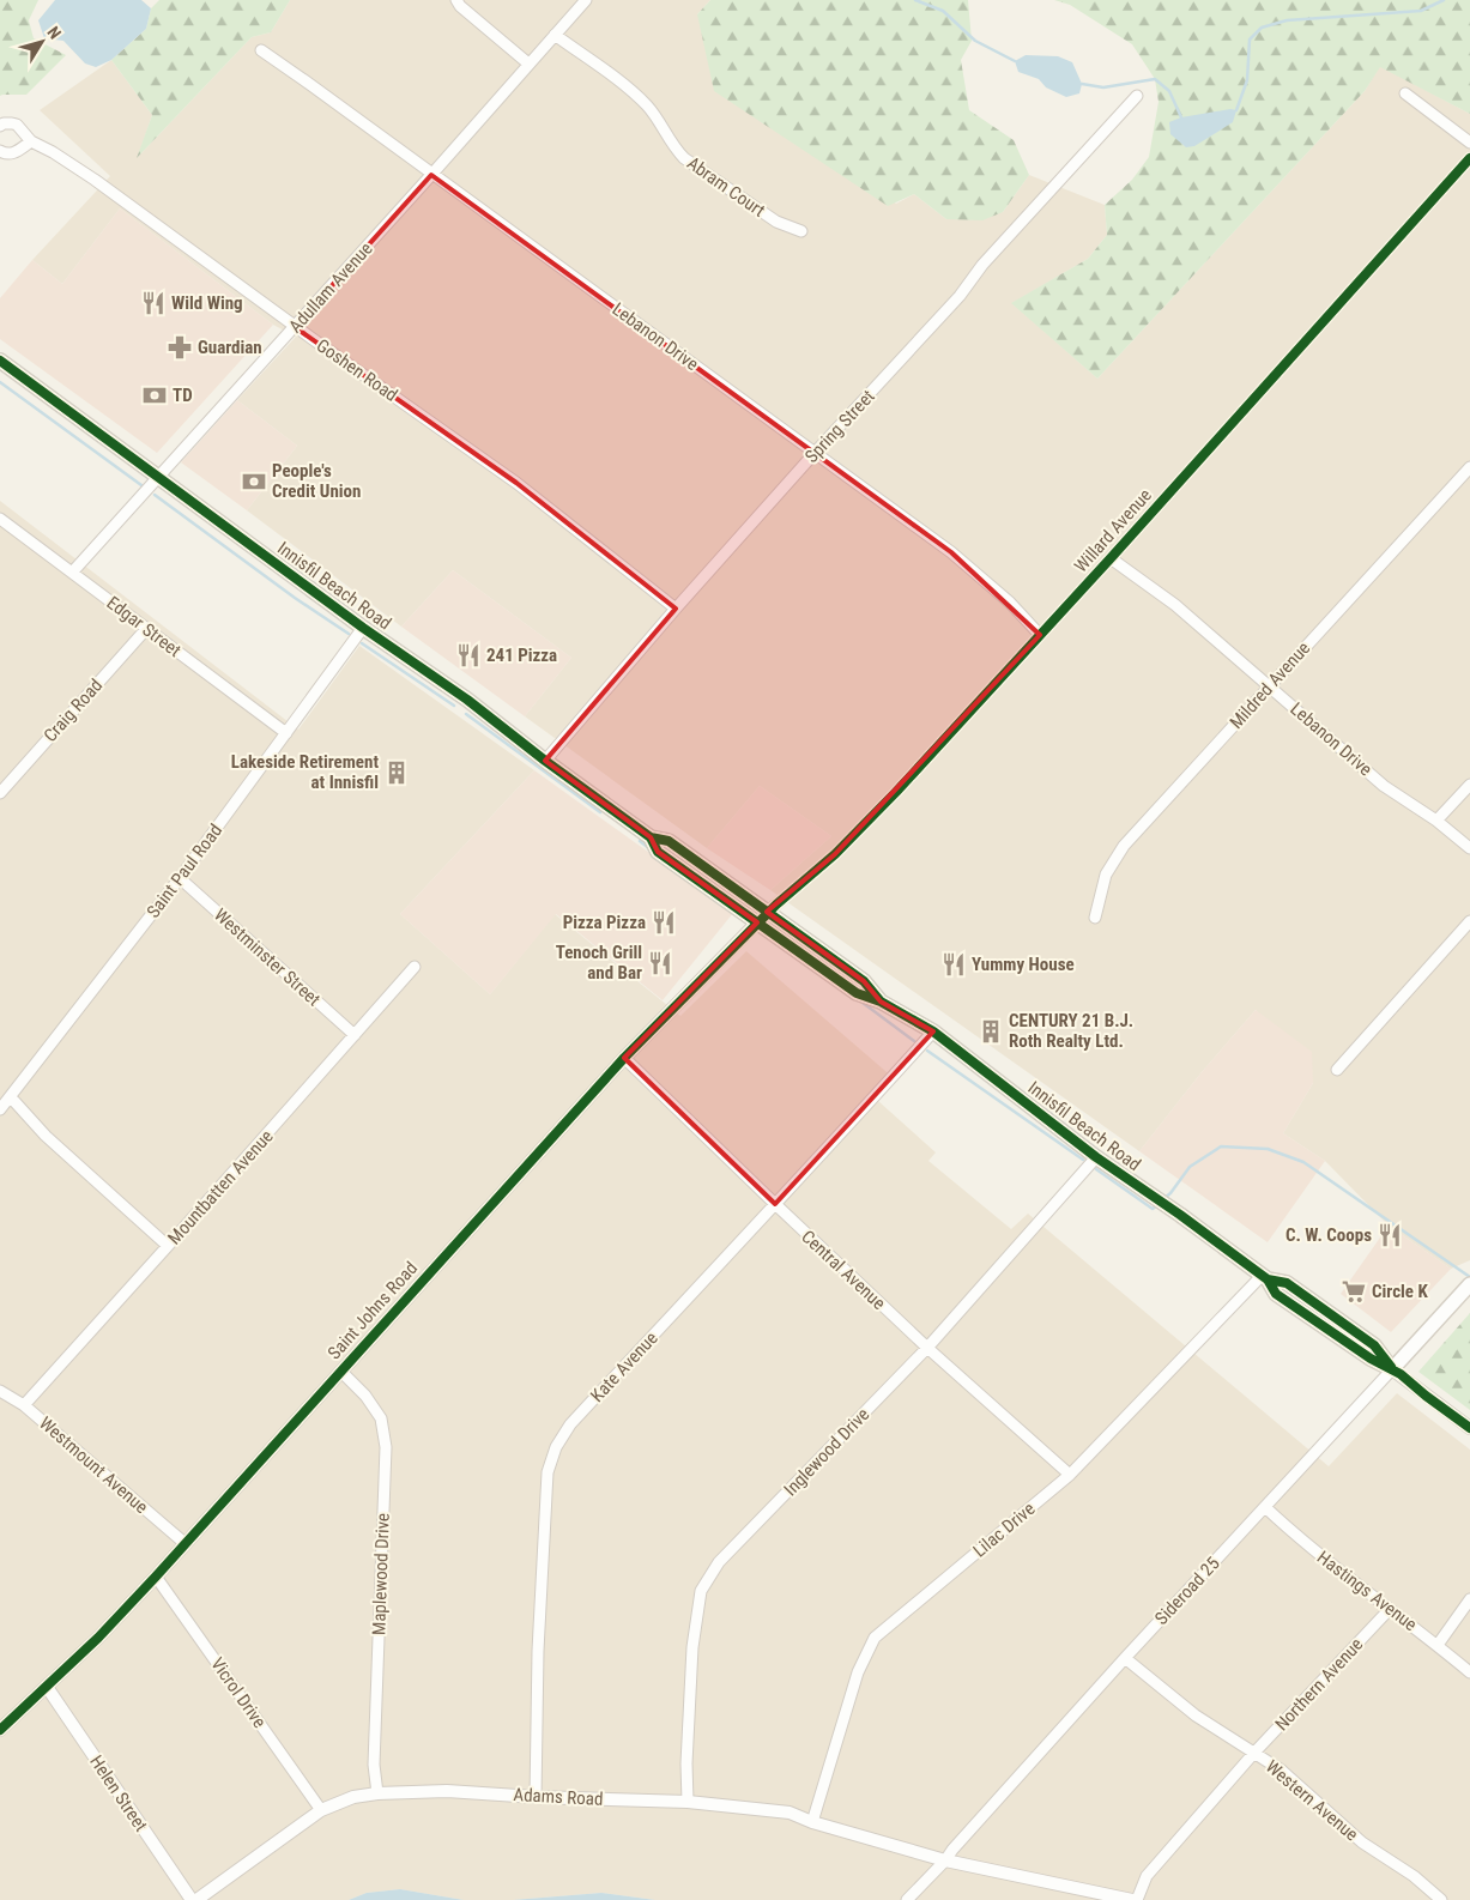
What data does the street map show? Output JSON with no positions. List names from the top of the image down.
{
  "streets": {
    "main road": ["Innisfil Beach Road", "Sideroad 25"],
    "street": [
      "Abram Court",
      "Adullam Avenue",
      "Lebanon Drive",
      "Goshen Road",
      "Spring Street",
      "Willard Avenue",
      "Edgar Street",
      "Mildred Avenue",
      "Craig Road",
      "Saint Paul Road",
      "Westminster Street",
      "Mountbatten Avenue",
      "Central Avenue",
      "Saint Johns Road",
      "Kate Avenue",
      "Inglewood Drive",
      "Westmount Avenue",
      "Lilac Drive",
      "Maplewood Drive",
      "Hastings Avenue",
      "Northern Avenue",
      "Vicrol Drive",
      "Helen Street",
      "Adams Road",
      "Western Avenue"
    ]
  },
  "crossings": [
    ["Abram Court", "Adullam Avenue"],
    ["Adullam Avenue", "Lebanon Drive"],
    ["Adullam Avenue", "Goshen Road"],
    ["Adullam Avenue", "Innisfil Beach Road"],
    ["Adullam Avenue", "Edgar Street"],
    ["Lebanon Drive", "Spring Street"],
    ["Lebanon Drive", "Willard Avenue"],
    ["Lebanon Drive", "Mildred Avenue"],
    ["Goshen Road", "Spring Street"],
    ["Spring Street", "Innisfil Beach Road"],
    ["Willard Avenue", "Innisfil Beach Road"],
    ["Willard Avenue", "Saint Johns Road"],
    ["Innisfil Beach Road", "Saint Paul Road"],
    ["Innisfil Beach Road", "Saint Johns Road"],
    ["Innisfil Beach Road", "Kate Avenue"],
    ["Innisfil Beach Road", "Inglewood Drive"],
    ["Innisfil Beach Road", "Lilac Drive"],
    ["Innisfil Beach Road", "Sideroad 25"],
    ["Edgar Street", "Craig Road"],
    ["Edgar Street", "Saint Paul Road"],
    ["Saint Paul Road", "Westminster Street"],
    ["Westminster Street", "Mountbatten Avenue"],
    ["Mountbatten Avenue", "Westmount Avenue"],
    ["Central Avenue", "Saint Johns Road"],
    ["Central Avenue", "Kate Avenue"],
    ["Central Avenue", "Inglewood Drive"],
    ["Central Avenue", "Lilac Drive"],
    ["Saint Johns Road", "Westmount Avenue"],
    ["Saint Johns Road", "Maplewood Drive"],
    ["Saint Johns Road", "Vicrol Drive"],
    ["Saint Johns Road", "Helen Street"],
    ["Kate Avenue", "Adams Road"],
    ["Inglewood Drive", "Adams Road"],
    ["Lilac Drive", "Adams Road"],
    ["Maplewood Drive", "Adams Road"],
    ["Sideroad 25", "Hastings Avenue"],
    ["Sideroad 25", "Adams Road"],
    ["Sideroad 25", "Western Avenue"],
    ["Hastings Avenue", "Northern Avenue"],
    ["Northern Avenue", "Western Avenue"],
    ["Vicrol Drive", "Adams Road"],
    ["Helen Street", "Adams Road"]
  ],
  "places": {
    "restaurant": [
      "Wild Wing",
      "241 Pizza",
      "Pizza Pizza",
      "Tenoch Grill and Bar",
      "Yummy House",
      "C. W. Coops"
    ],
    "pharmacy": ["Guardian"],
    "bank": ["TD", "People's Credit Union"],
    "building": ["Lakeside Retirement at Innisfil", "CENTURY 21 B.J. Roth Realty Ltd."],
    "supermarket": ["Circle K"]
  },
  "north": "top right"
}
